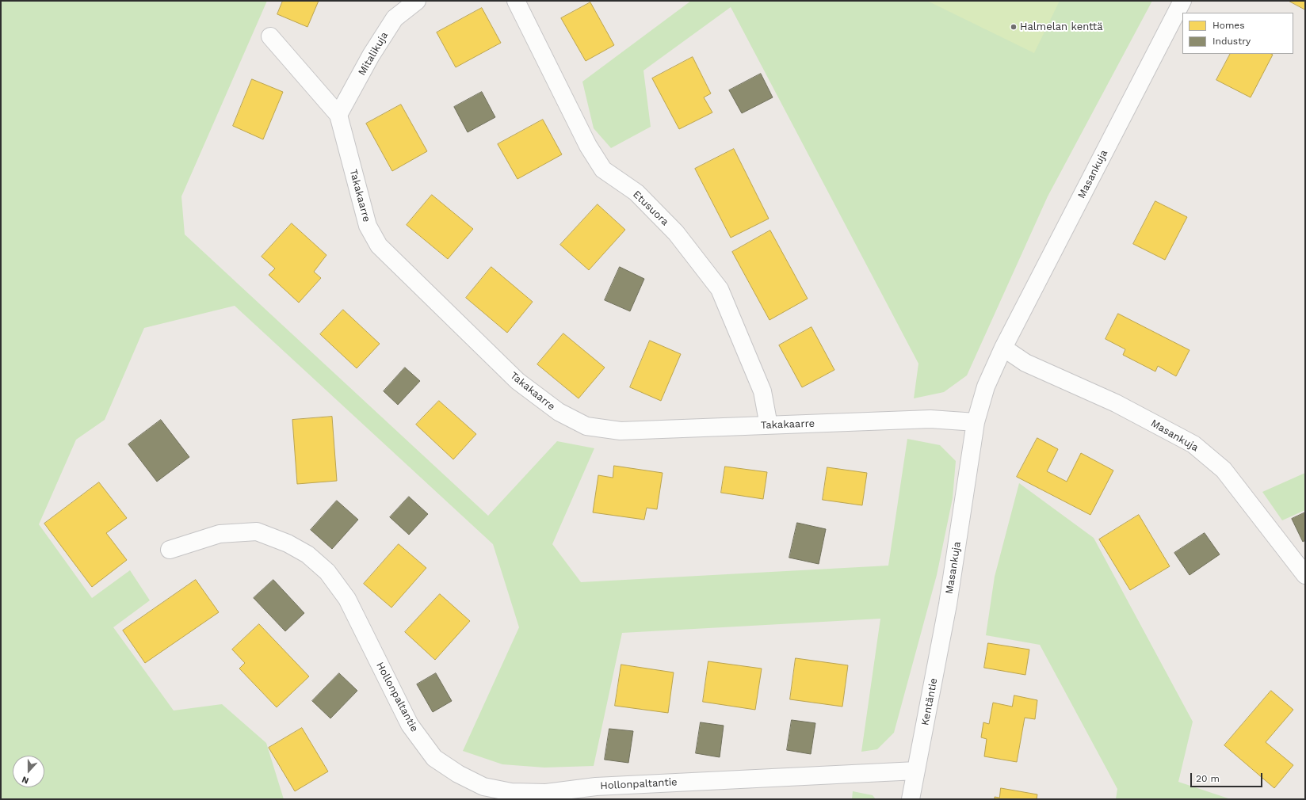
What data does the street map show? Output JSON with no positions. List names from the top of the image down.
{
  "streets": {
    "street": [
      "Mitalikuja",
      "Masankuja",
      "Takakaarre",
      "Etusuora",
      "Hollonpaltantie",
      "Kentäntie"
    ]
  },
  "crossings": [
    ["Mitalikuja", "Takakaarre"],
    ["Masankuja", "Takakaarre"],
    ["Masankuja", "Kentäntie"],
    ["Takakaarre", "Etusuora"],
    ["Hollonpaltantie", "Kentäntie"]
  ],
  "places": ["Halmelan kenttä"],
  "legend": ["Homes", "Industry"],
  "scale_bar": "20 m",
  "north": "bottom"
}
